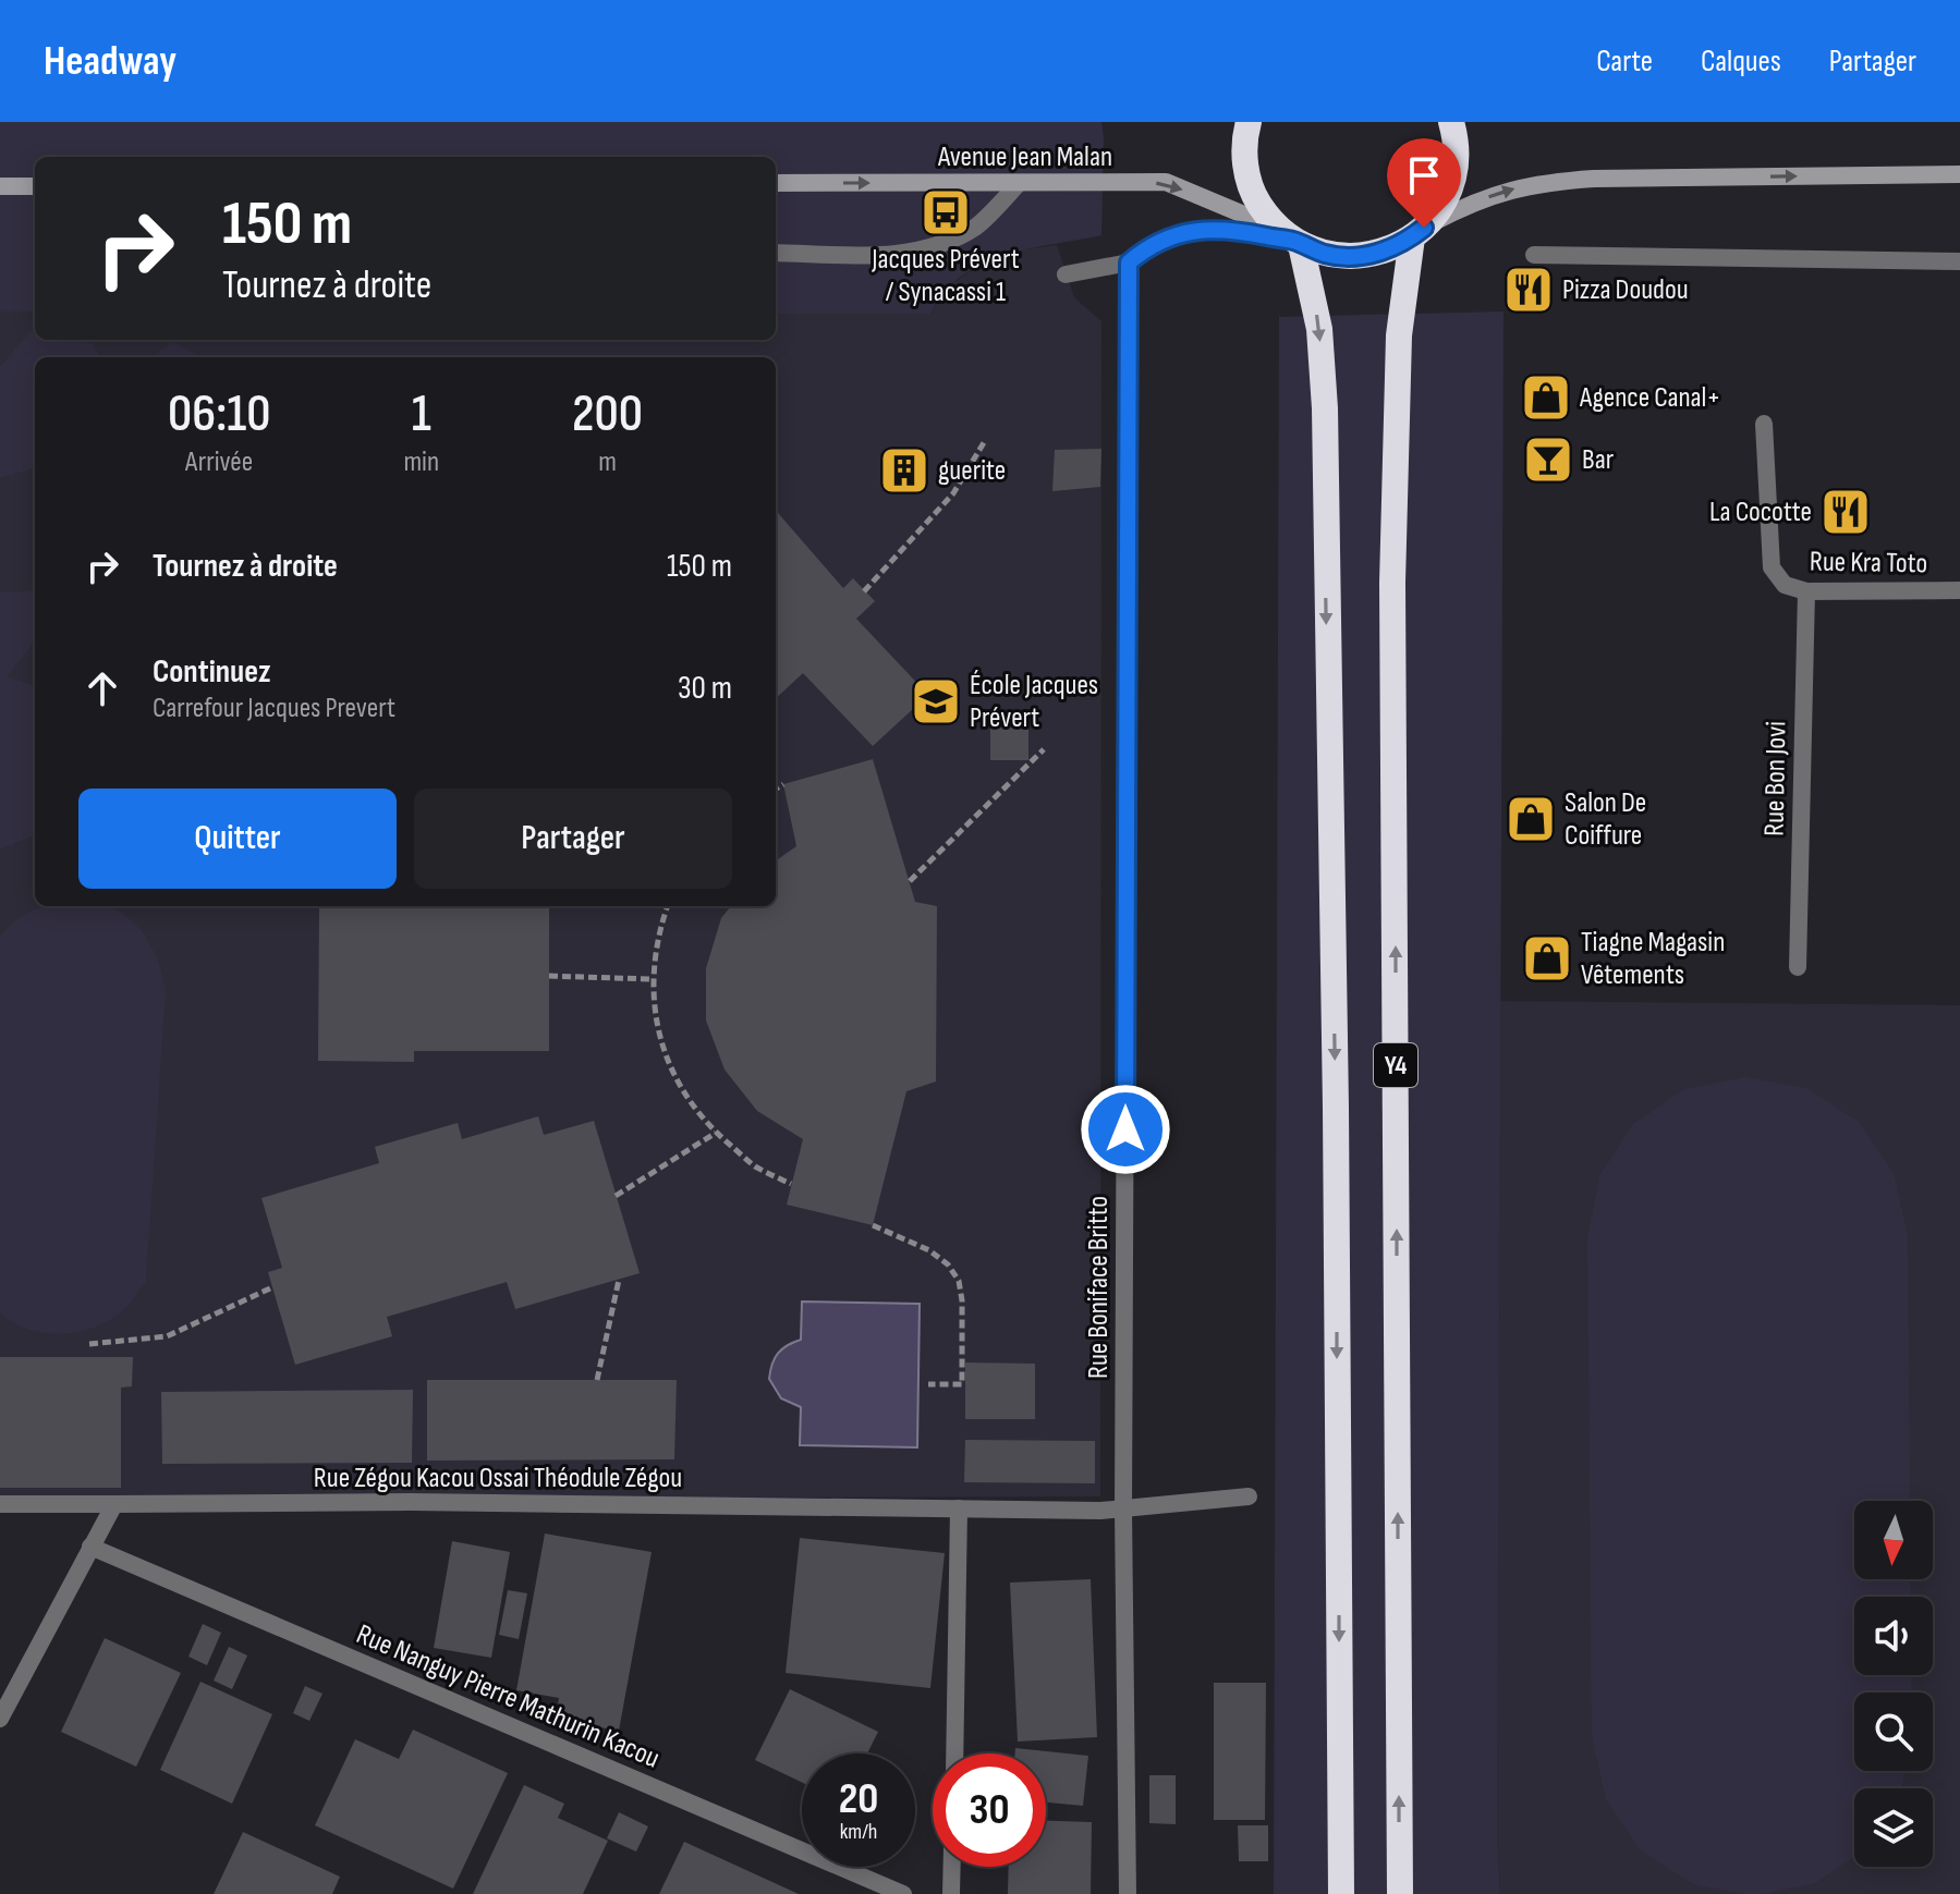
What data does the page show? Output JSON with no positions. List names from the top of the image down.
{
  "streets": {
    "highway": ["Y4"],
    "main road": ["Avenue Jean Malan"],
    "street": [
      "Rue Kra Toto",
      "Rue Bon Jovi",
      "Rue Boniface Britto",
      "Rue Zégou Kacou Ossai Théodule Zégou",
      "Rue Nanguy Pierre Mathurin Kacou"
    ]
  },
  "crossings": [
    ["Rue Kra Toto", "Rue Bon Jovi"],
    ["Rue Boniface Britto", "Rue Zégou Kacou Ossai Théodule Zégou"]
  ],
  "one_way": ["Avenue Jean Malan"],
  "places": {
    "bus stop": ["Jacques Prévert / Synacassi 1"],
    "restaurant": ["Pizza Doudou", "La Cocotte"],
    "shop": ["Agence Canal+", "Salon De Coiffure", "Tiagne Magasin Vêtements"],
    "bar": ["Bar"],
    "building": ["guerite"],
    "school or university": ["École Jacques Prévert"]
  },
  "north": "bottom",
  "page": {
    "header": "Headway",
    "nav": ["Carte", "Calques", "Partager"],
    "turn": ["150 m", "Tournez à droite"],
    "eta": [
      "06:10",
      "Arrivée",
      "1",
      "min",
      "200",
      "m"
    ],
    "list": [
      {
        "name": "Tournez à droite",
        "value": "150 m"
      },
      {
        "name": "Continuez",
        "note": "Carrefour Jacques Prevert",
        "value": "30 m"
      }
    ],
    "buttons": ["Quitter", "Partager"],
    "speed": "20 km/h",
    "limit": "30"
  }
}
